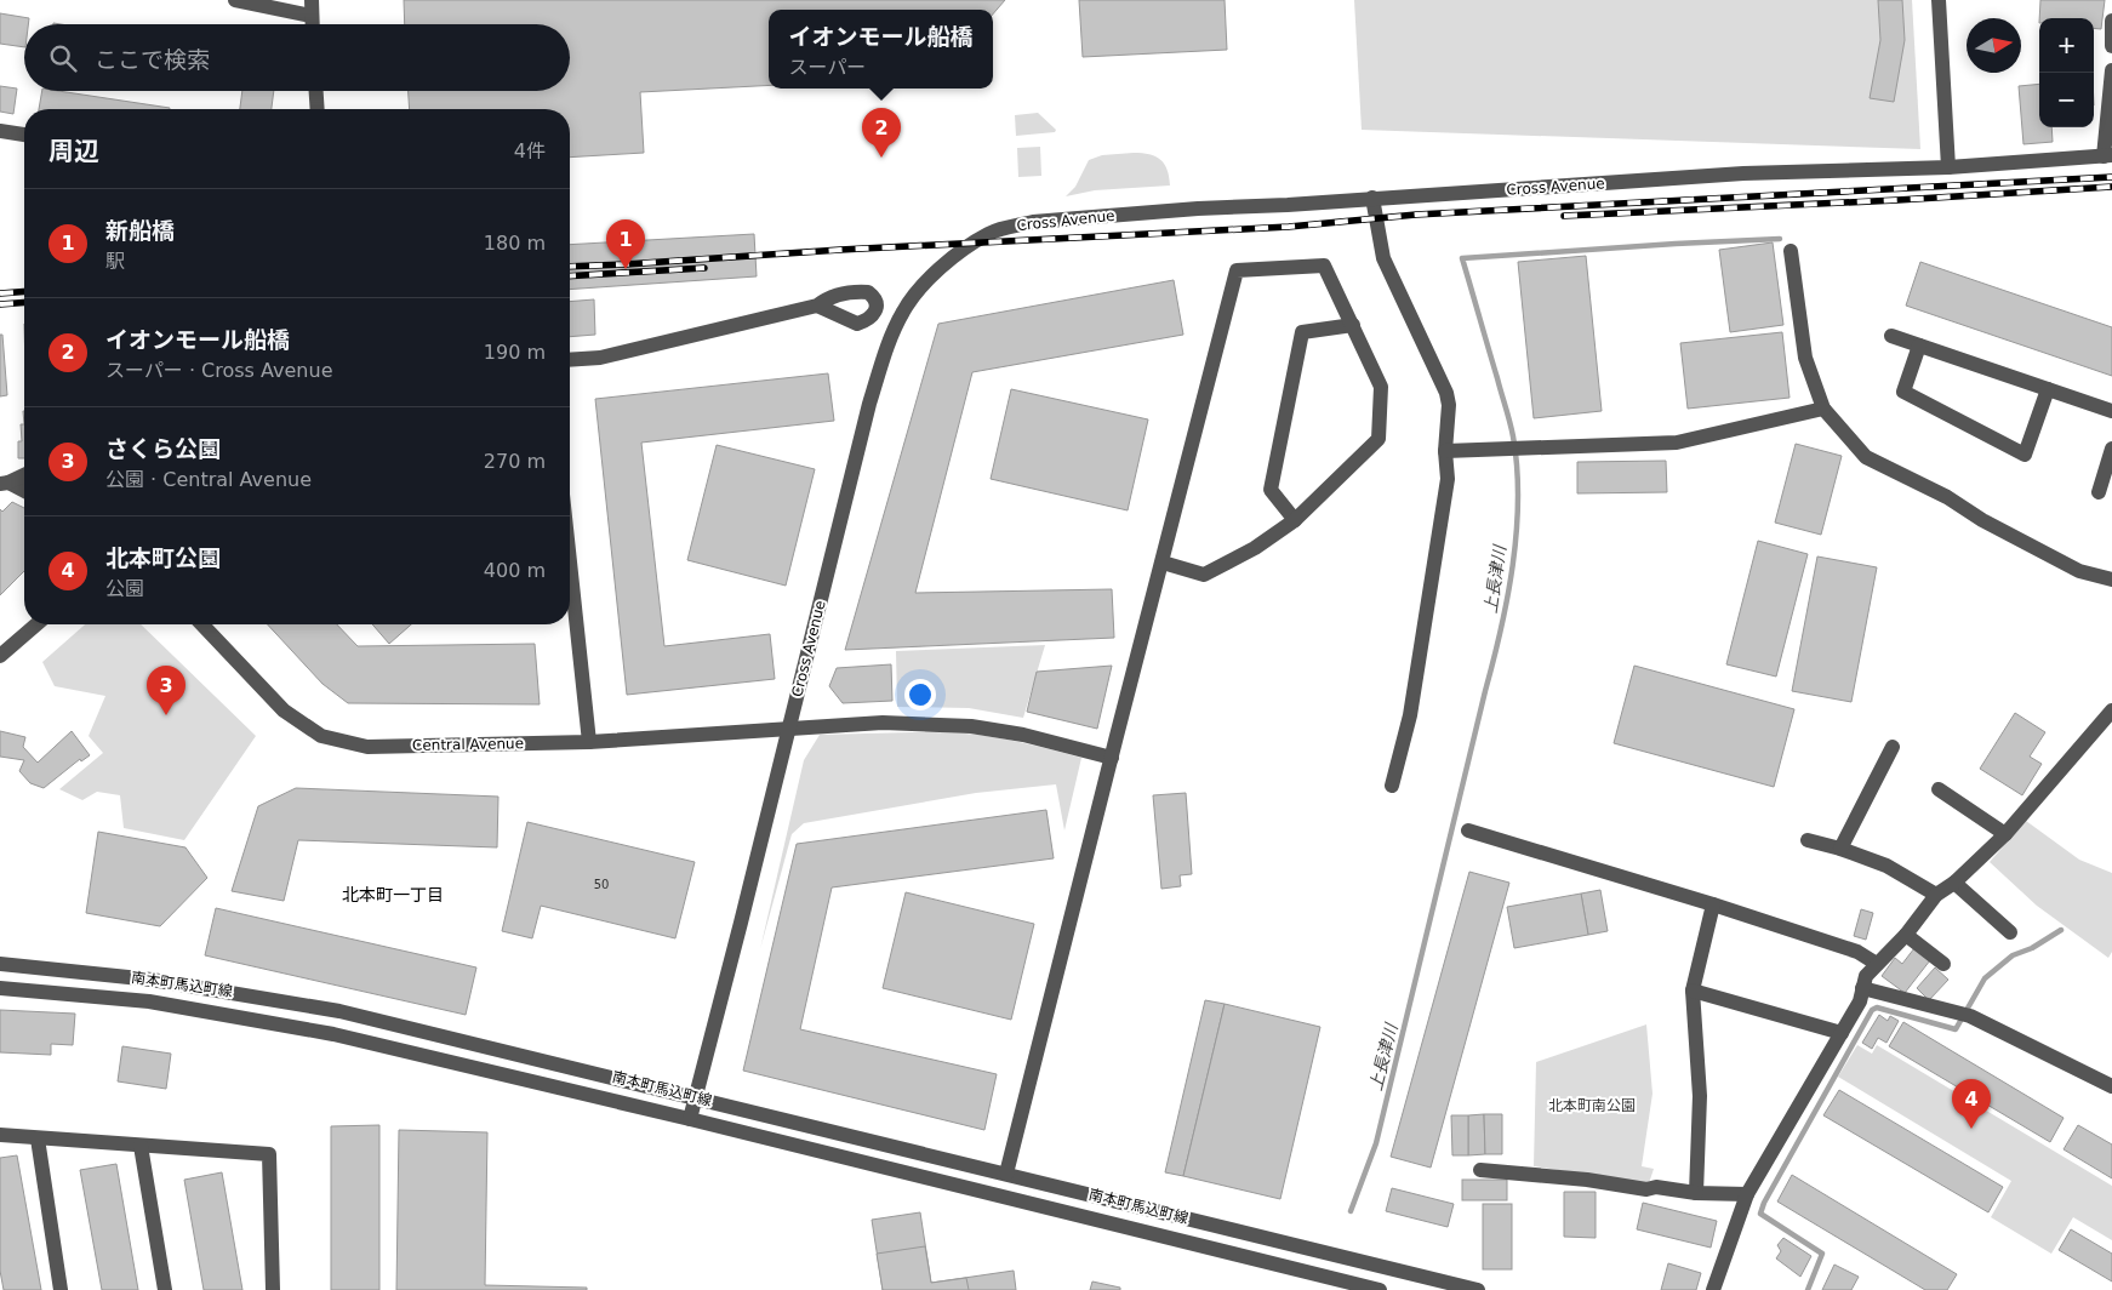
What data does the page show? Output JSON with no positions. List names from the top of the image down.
{
  "streets": {
    "street": ["Cross Avenue", "Central Avenue", "南本町馬込町線"]
  },
  "crossings": [
    ["Cross Avenue", "Central Avenue"],
    ["Cross Avenue", "南本町馬込町線"]
  ],
  "districts": ["北本町一丁目"],
  "water": ["上長津川"],
  "parks": ["北本町南公園"],
  "house_numbers": ["50"],
  "north": "right",
  "page": {
    "popup": ["イオンモール船橋", "スーパー"],
    "map_buttons": ["+", "−"],
    "search": "ここで検索",
    "pins": [
      "2",
      "1",
      "3",
      "4"
    ],
    "heading": ["周辺", "4件"],
    "list": [
      {
        "mark": "1",
        "name": "新船橋",
        "note": "駅",
        "value": "180 m"
      },
      {
        "mark": "2",
        "name": "イオンモール船橋",
        "note": "スーパー · Cross Avenue",
        "value": "190 m"
      },
      {
        "mark": "3",
        "name": "さくら公園",
        "note": "公園 · Central Avenue",
        "value": "270 m"
      },
      {
        "mark": "4",
        "name": "北本町公園",
        "note": "公園",
        "value": "400 m"
      }
    ]
  }
}
